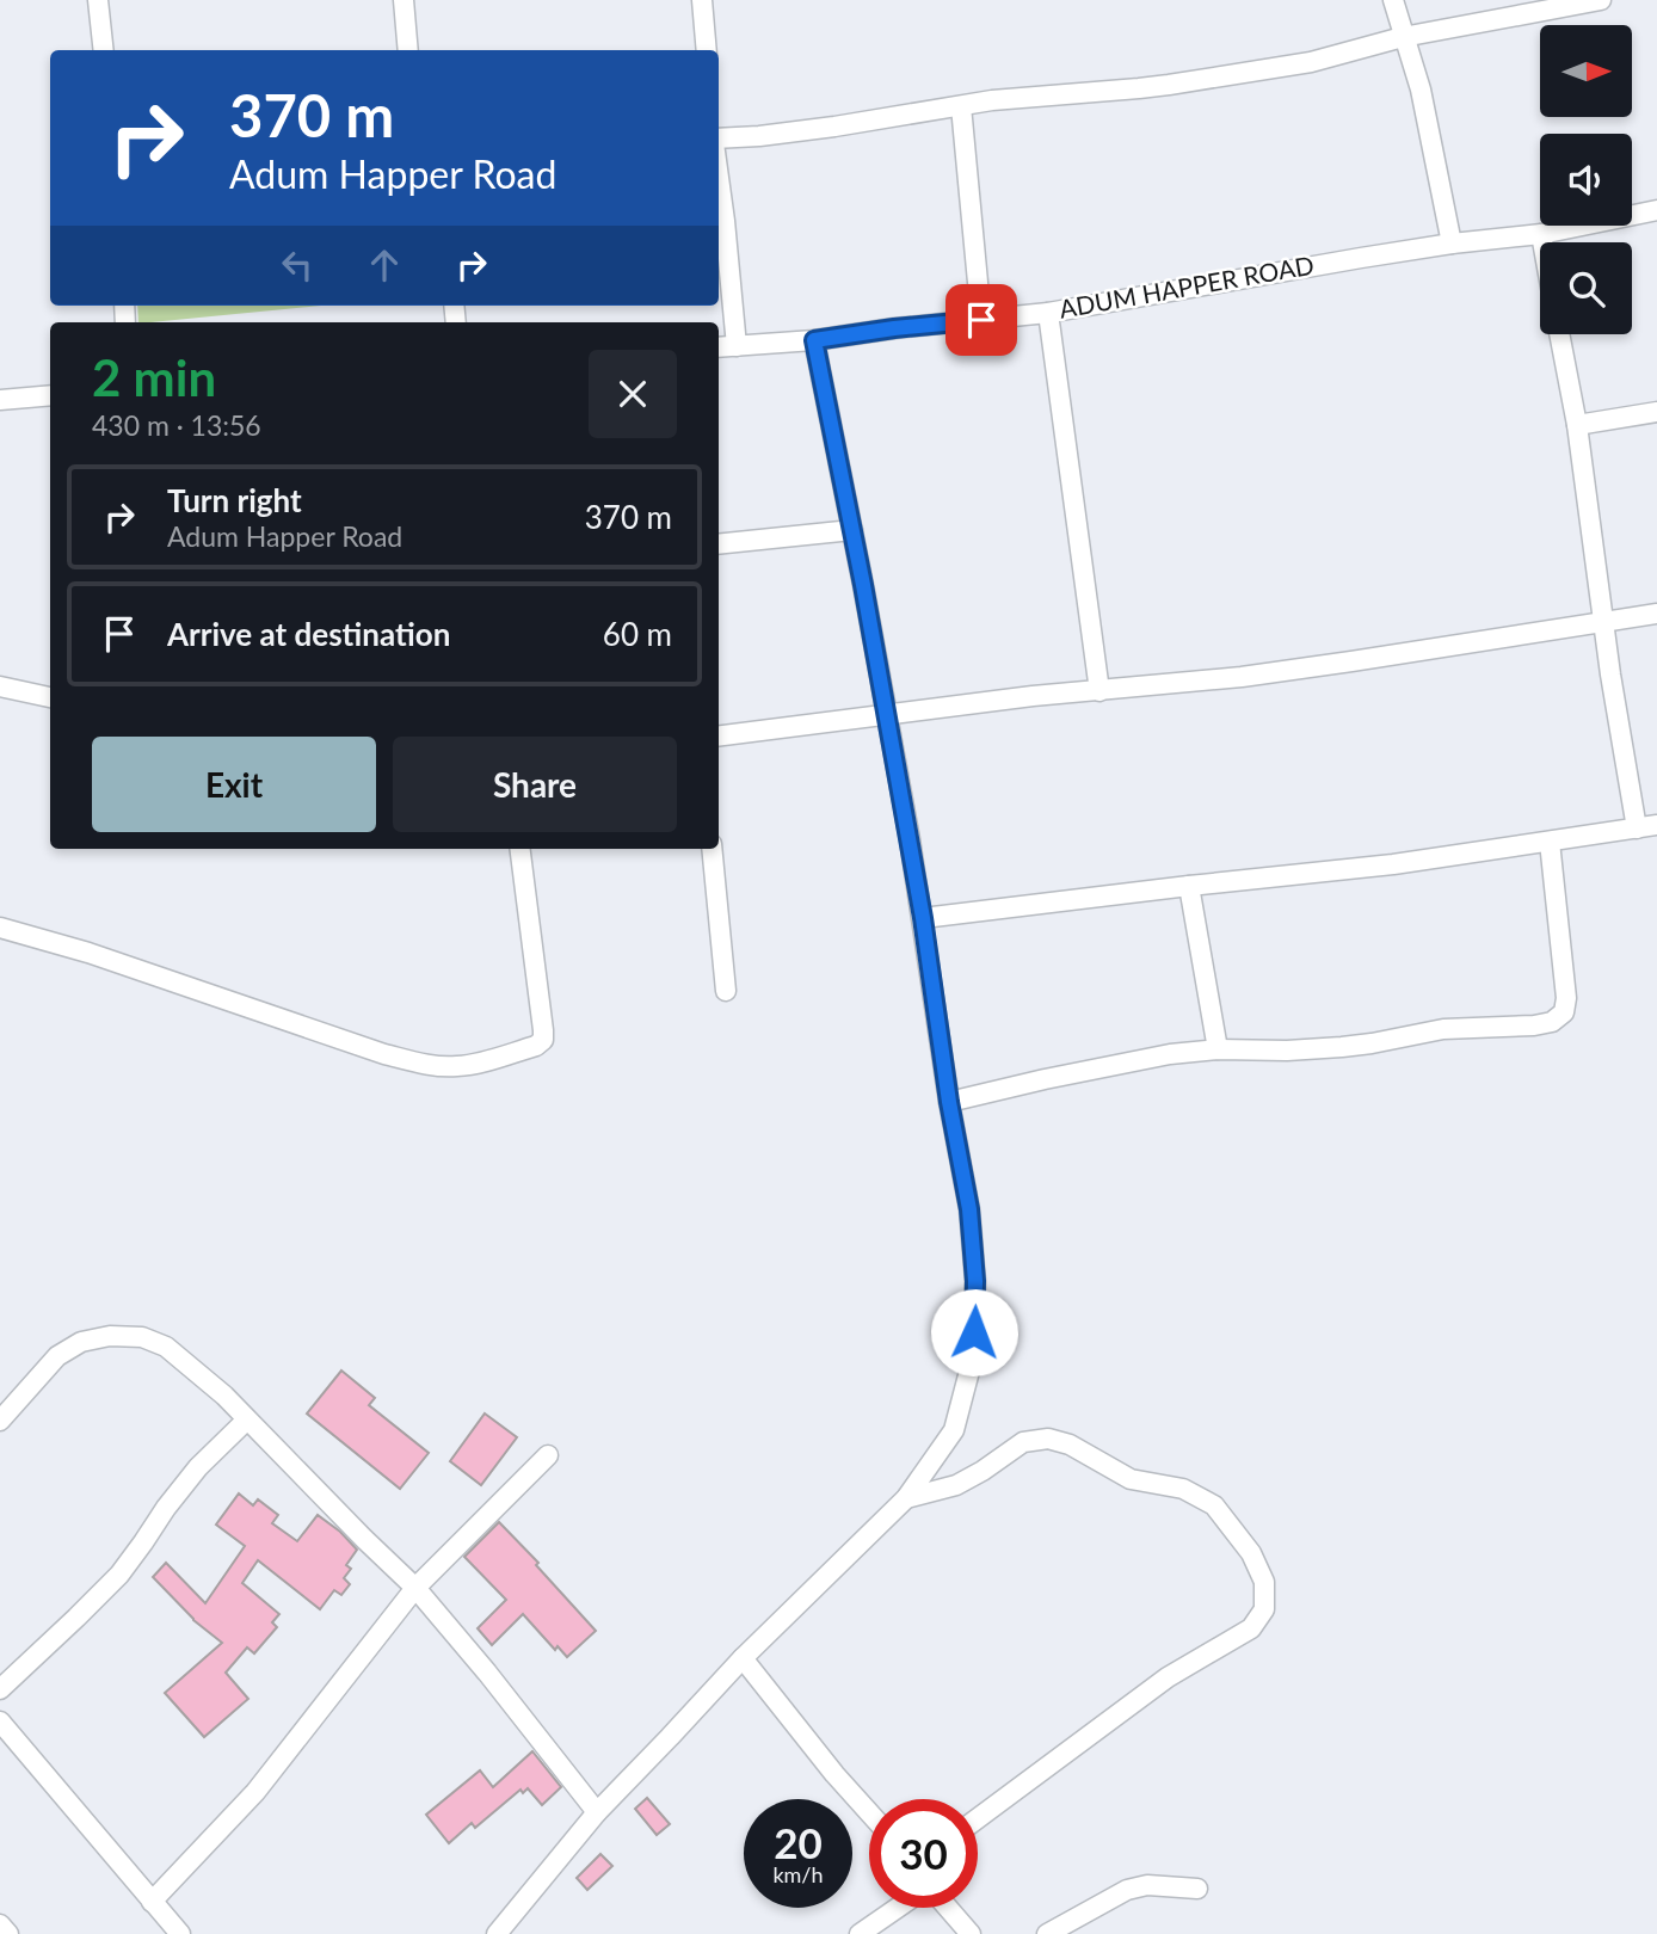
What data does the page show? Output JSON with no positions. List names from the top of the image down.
{
  "streets": {
    "street": ["ADUM HAPPER ROAD"]
  },
  "north": "right",
  "page": {
    "turn": ["370 m", "Adum Happer Road"],
    "heading": ["2 min", "430 m · 13:56"],
    "list": [
      {
        "name": "Turn right",
        "note": "Adum Happer Road",
        "value": "370 m"
      },
      {
        "name": "Arrive at destination",
        "value": "60 m"
      }
    ],
    "buttons": ["Exit", "Share"],
    "speed": "20 km/h",
    "limit": "30"
  }
}
